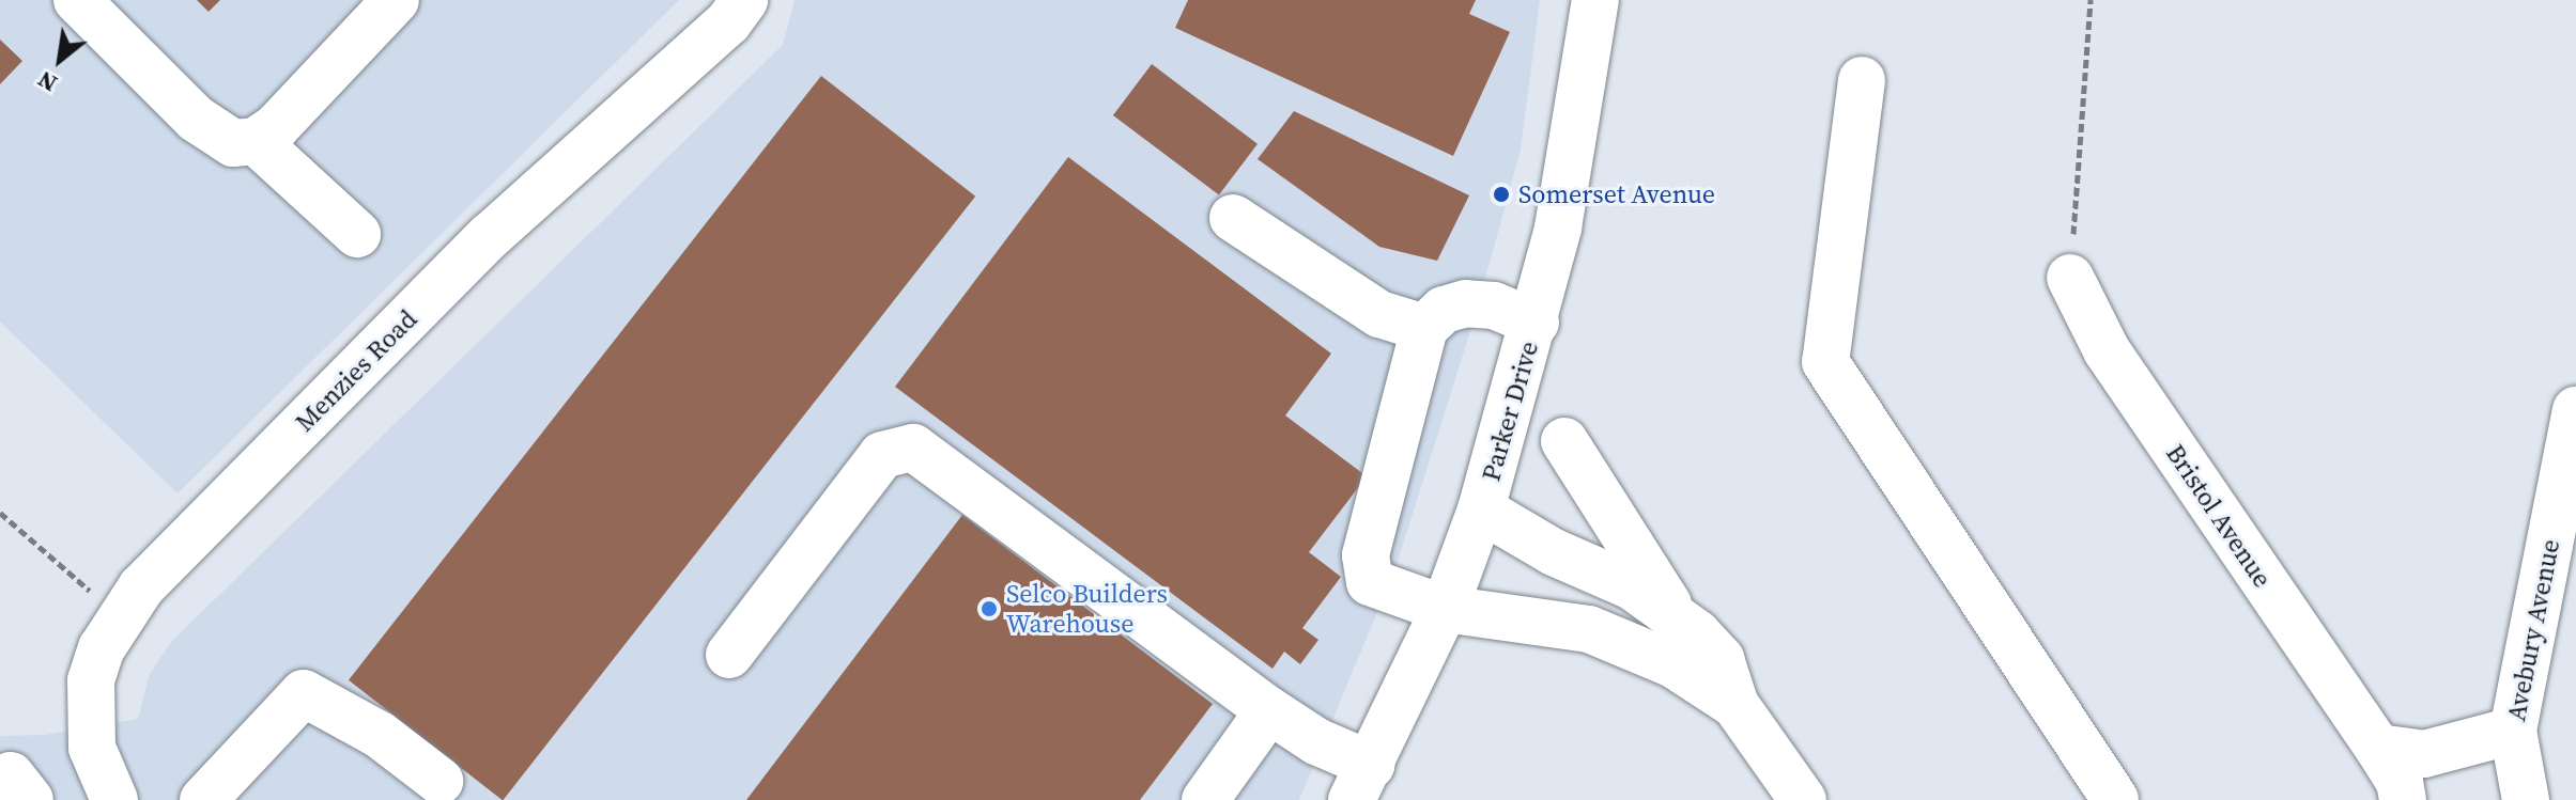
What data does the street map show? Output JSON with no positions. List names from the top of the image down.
{
  "streets": {
    "street": [
      "Menzies Road",
      "Parker Drive",
      "Bristol Avenue",
      "Avebury Avenue"
    ]
  },
  "places": ["Somerset Avenue", "Selco Builders Warehouse"],
  "north": "bottom left"
}
